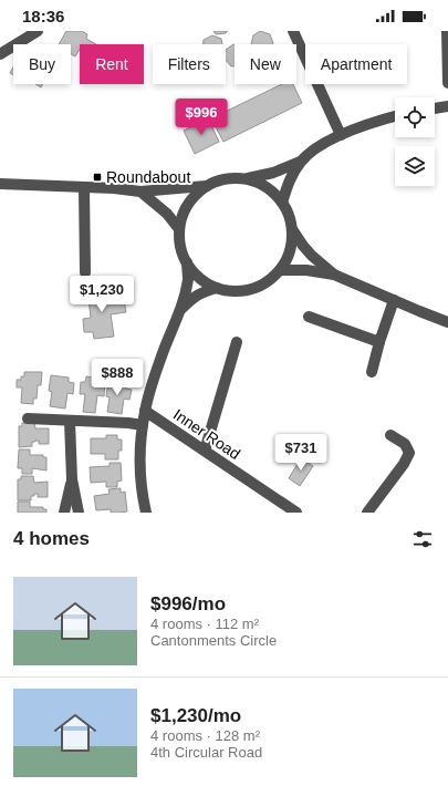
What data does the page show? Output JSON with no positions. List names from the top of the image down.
{
  "streets": {
    "street": ["Inner Road"]
  },
  "places": {
    "transit": ["Roundabout"]
  },
  "page": {
    "status": "18:36",
    "chip": [
      "Buy",
      "Rent",
      "Filters",
      "New",
      "Apartment"
    ],
    "price": [
      "$996",
      "$1,230",
      "$888",
      "$731"
    ],
    "heading": "4 homes",
    "list": [
      {
        "name": "$996/mo",
        "note": "4 rooms · 112 m² · Cantonments Circle"
      },
      {
        "name": "$1,230/mo",
        "note": "4 rooms · 128 m² · 4th Circular Road"
      }
    ]
  }
}
